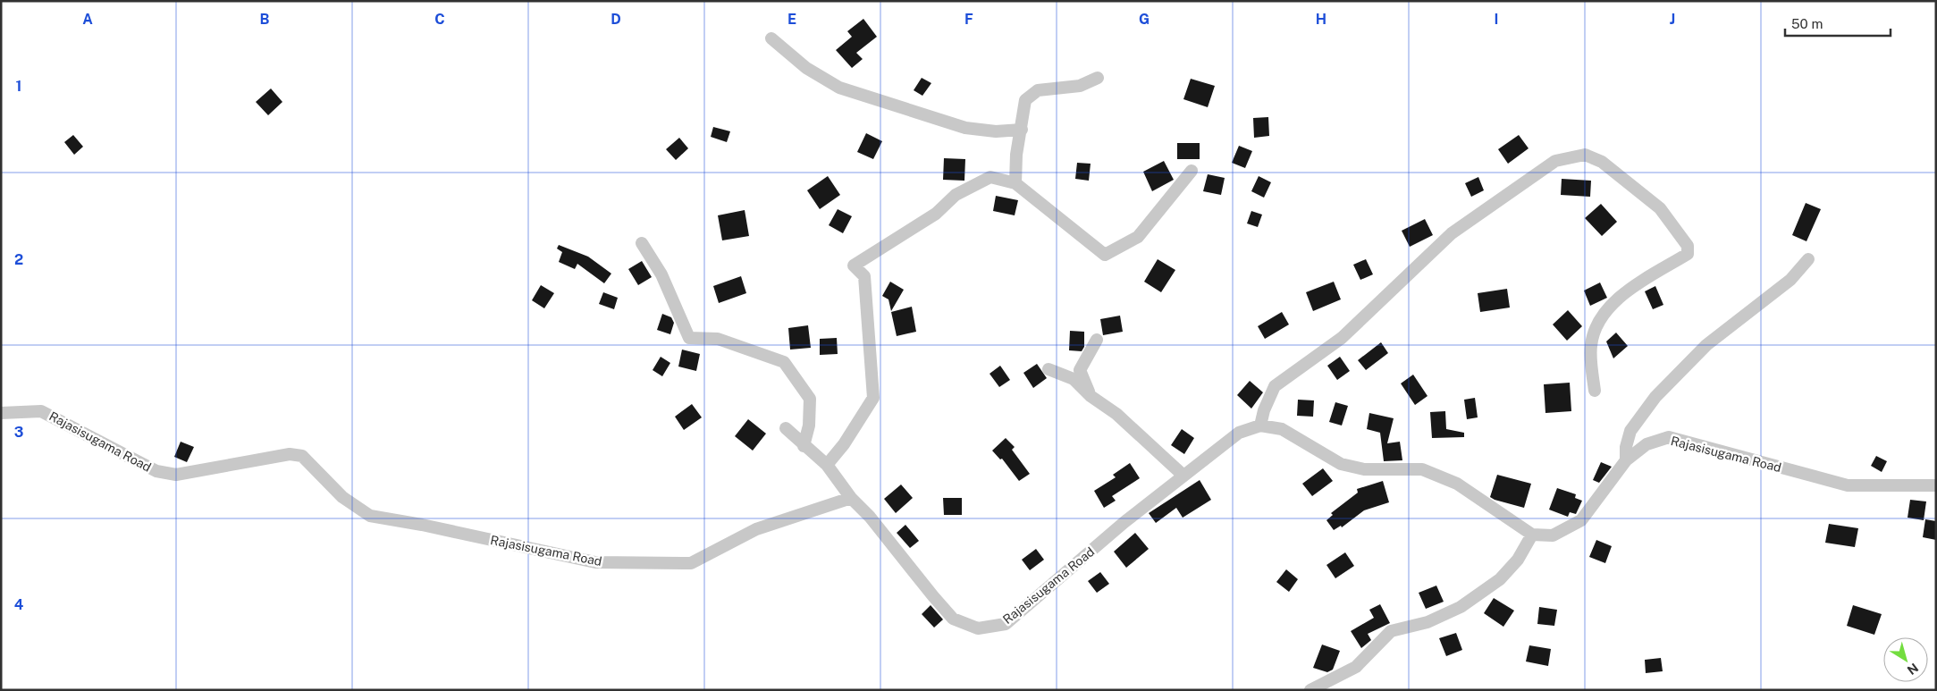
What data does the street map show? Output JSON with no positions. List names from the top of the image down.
{
  "streets": {
    "street": ["Rajasisugama Road"]
  },
  "scale_bar": "50 m",
  "north": "bottom right",
  "grid": {
    "columns": [
      "A",
      "B",
      "C",
      "D",
      "E",
      "F",
      "G",
      "H",
      "I",
      "J"
    ],
    "rows": [
      "1",
      "2",
      "3",
      "4"
    ]
  }
}
